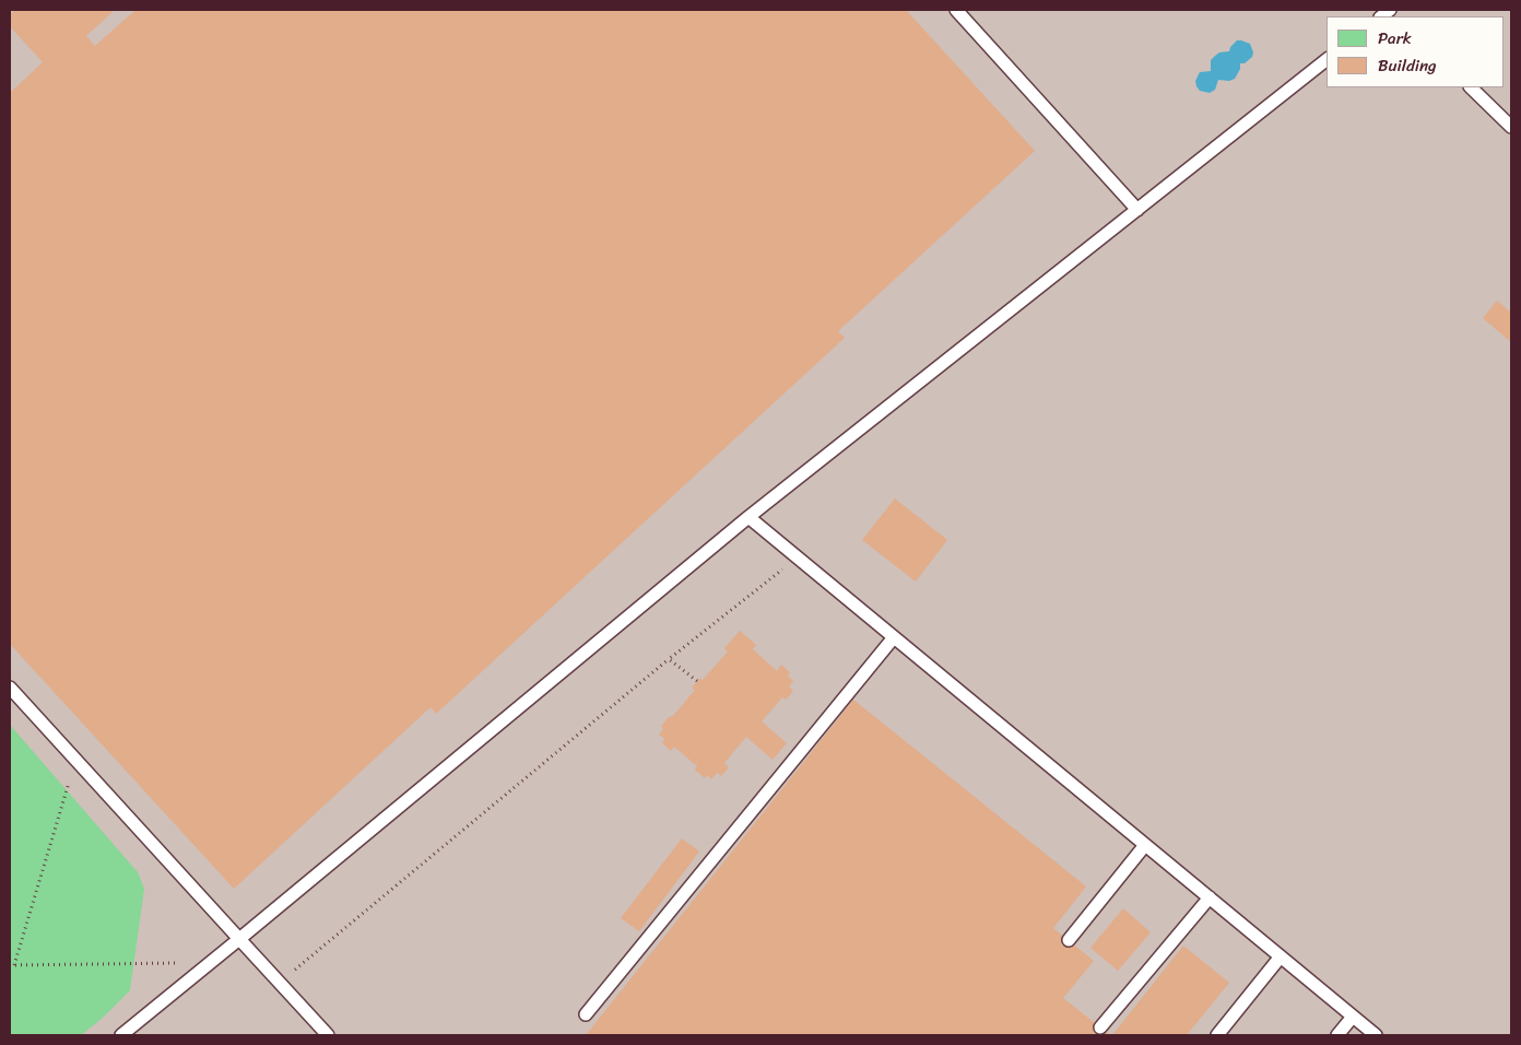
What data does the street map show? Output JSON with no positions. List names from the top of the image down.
{
  "legend": ["Park", "Building"]
}
